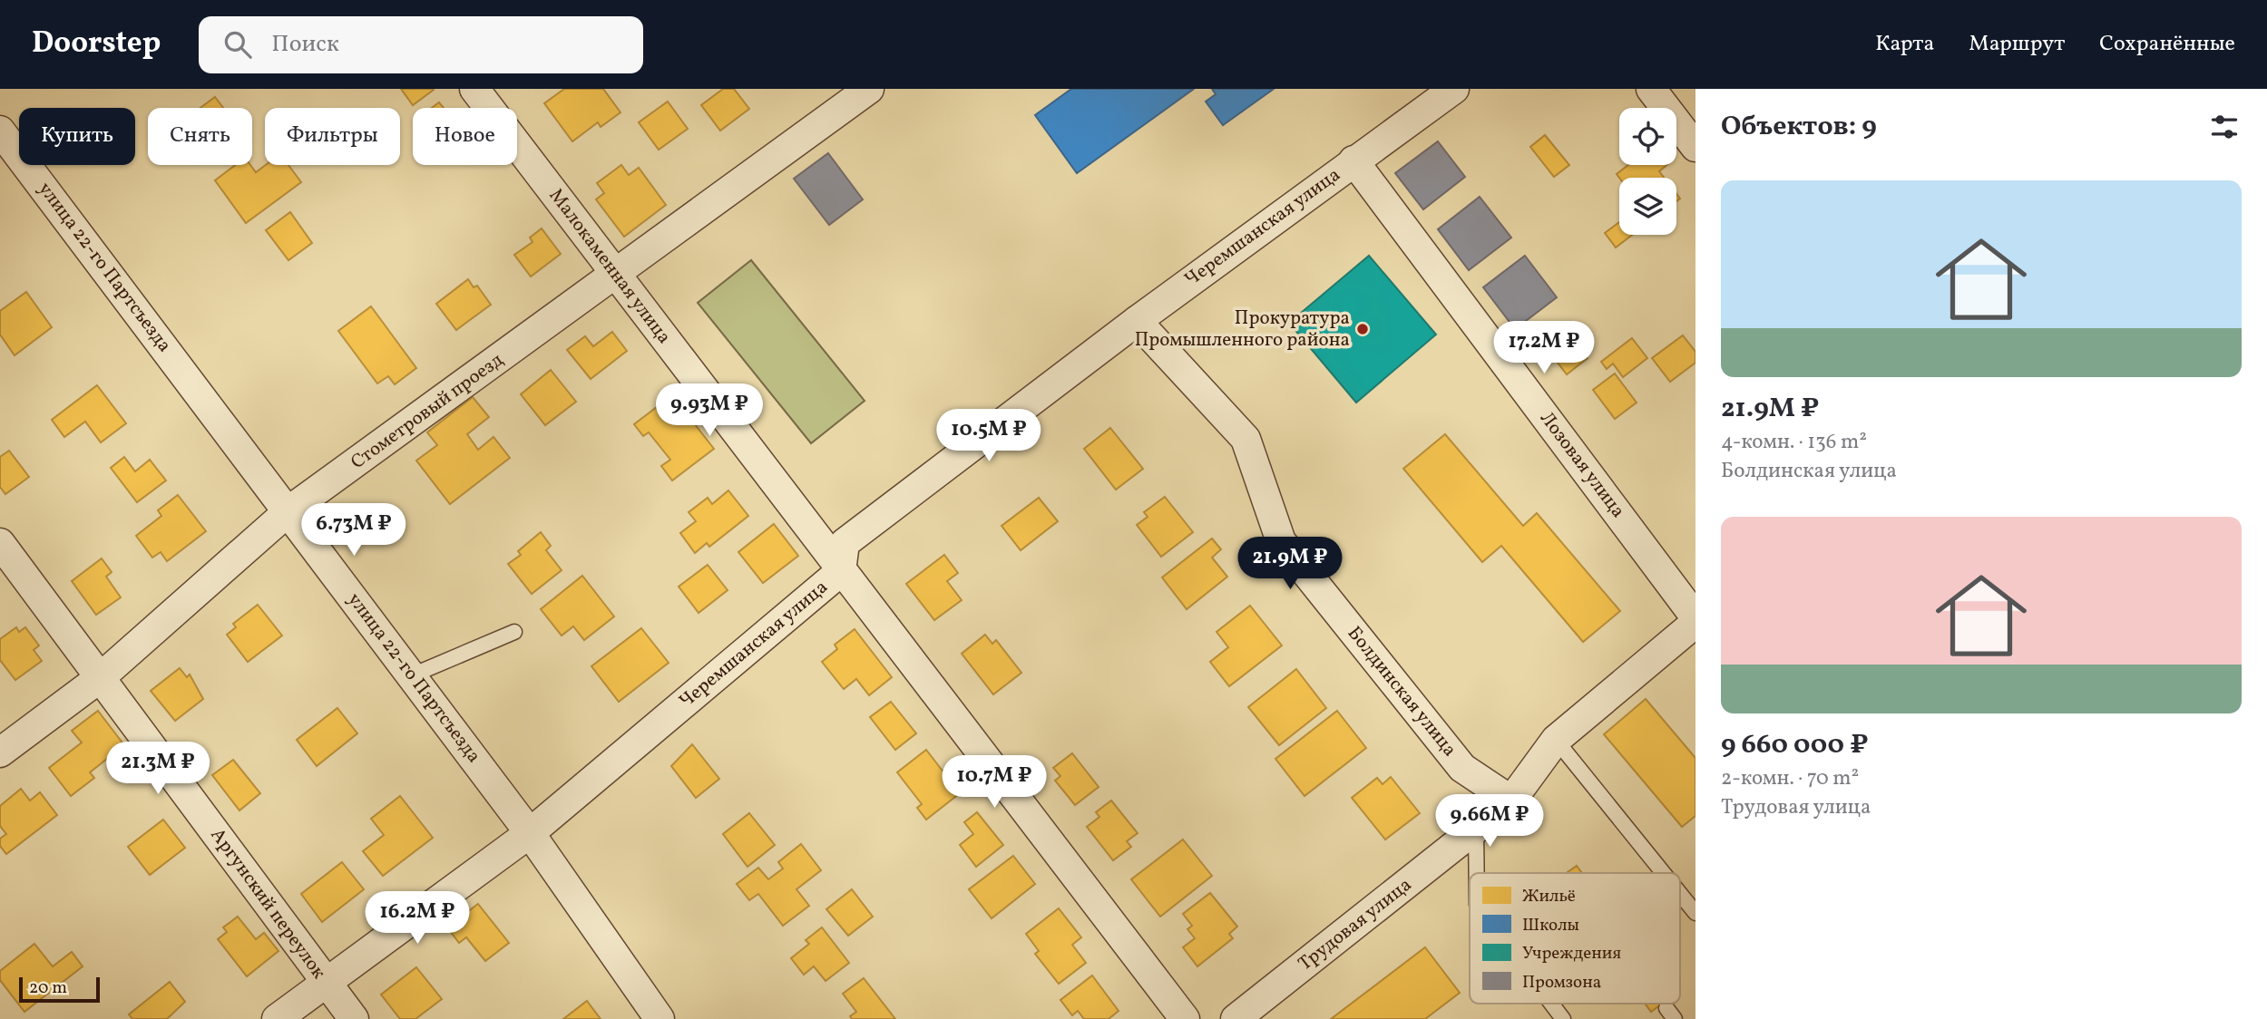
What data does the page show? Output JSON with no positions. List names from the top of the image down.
{
  "streets": {
    "street": [
      "Черемшанская улица",
      "Малокаменная улица",
      "улица 22-го Партсъезда",
      "Стометровый проезд",
      "Лозовая улица",
      "Болдинская улица",
      "Аргунский переулок",
      "Трудовая улица"
    ]
  },
  "crossings": [
    ["Черемшанская улица", "Малокаменная улица"],
    ["Черемшанская улица", "улица 22-го Партсъезда"],
    ["Черемшанская улица", "Лозовая улица"],
    ["Черемшанская улица", "Болдинская улица"],
    ["Черемшанская улица", "Аргунский переулок"],
    ["Малокаменная улица", "Стометровый проезд"],
    ["улица 22-го Партсъезда", "Стометровый проезд"],
    ["Стометровый проезд", "Аргунский переулок"],
    ["Болдинская улица", "Трудовая улица"]
  ],
  "places": ["Прокуратура Промышленного района"],
  "legend": [
    "Жильё",
    "Школы",
    "Учреждения",
    "Промзона"
  ],
  "scale_bar": "20 m",
  "page": {
    "header": "Doorstep",
    "search": "Поиск",
    "nav": ["Карта", "Маршрут", "Сохранённые"],
    "heading": "Объектов: 9",
    "chip": [
      "Купить",
      "Снять",
      "Фильтры",
      "Новое"
    ],
    "list": [
      {
        "name": "21.9M ₽",
        "note": "4-комн. · 136 m² · Болдинская улица"
      },
      {
        "name": "9 660 000 ₽",
        "note": "2-комн. · 70 m² · Трудовая улица"
      }
    ],
    "price": [
      "17.2M ₽",
      "9.93M ₽",
      "10.5M ₽",
      "6.73M ₽",
      "21.9M ₽",
      "21.3M ₽",
      "10.7M ₽",
      "9.66M ₽",
      "16.2M ₽"
    ],
    "scale": "20 m"
  }
}
